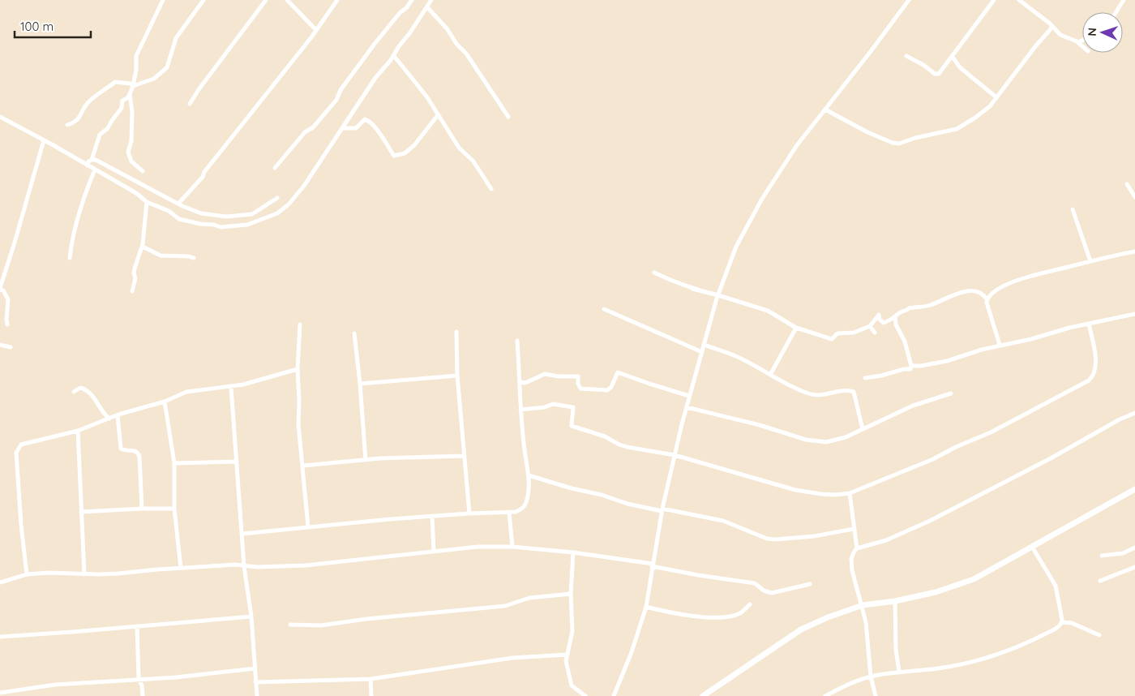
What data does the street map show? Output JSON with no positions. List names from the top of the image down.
{
  "scale_bar": "100 m",
  "north": "left"
}
